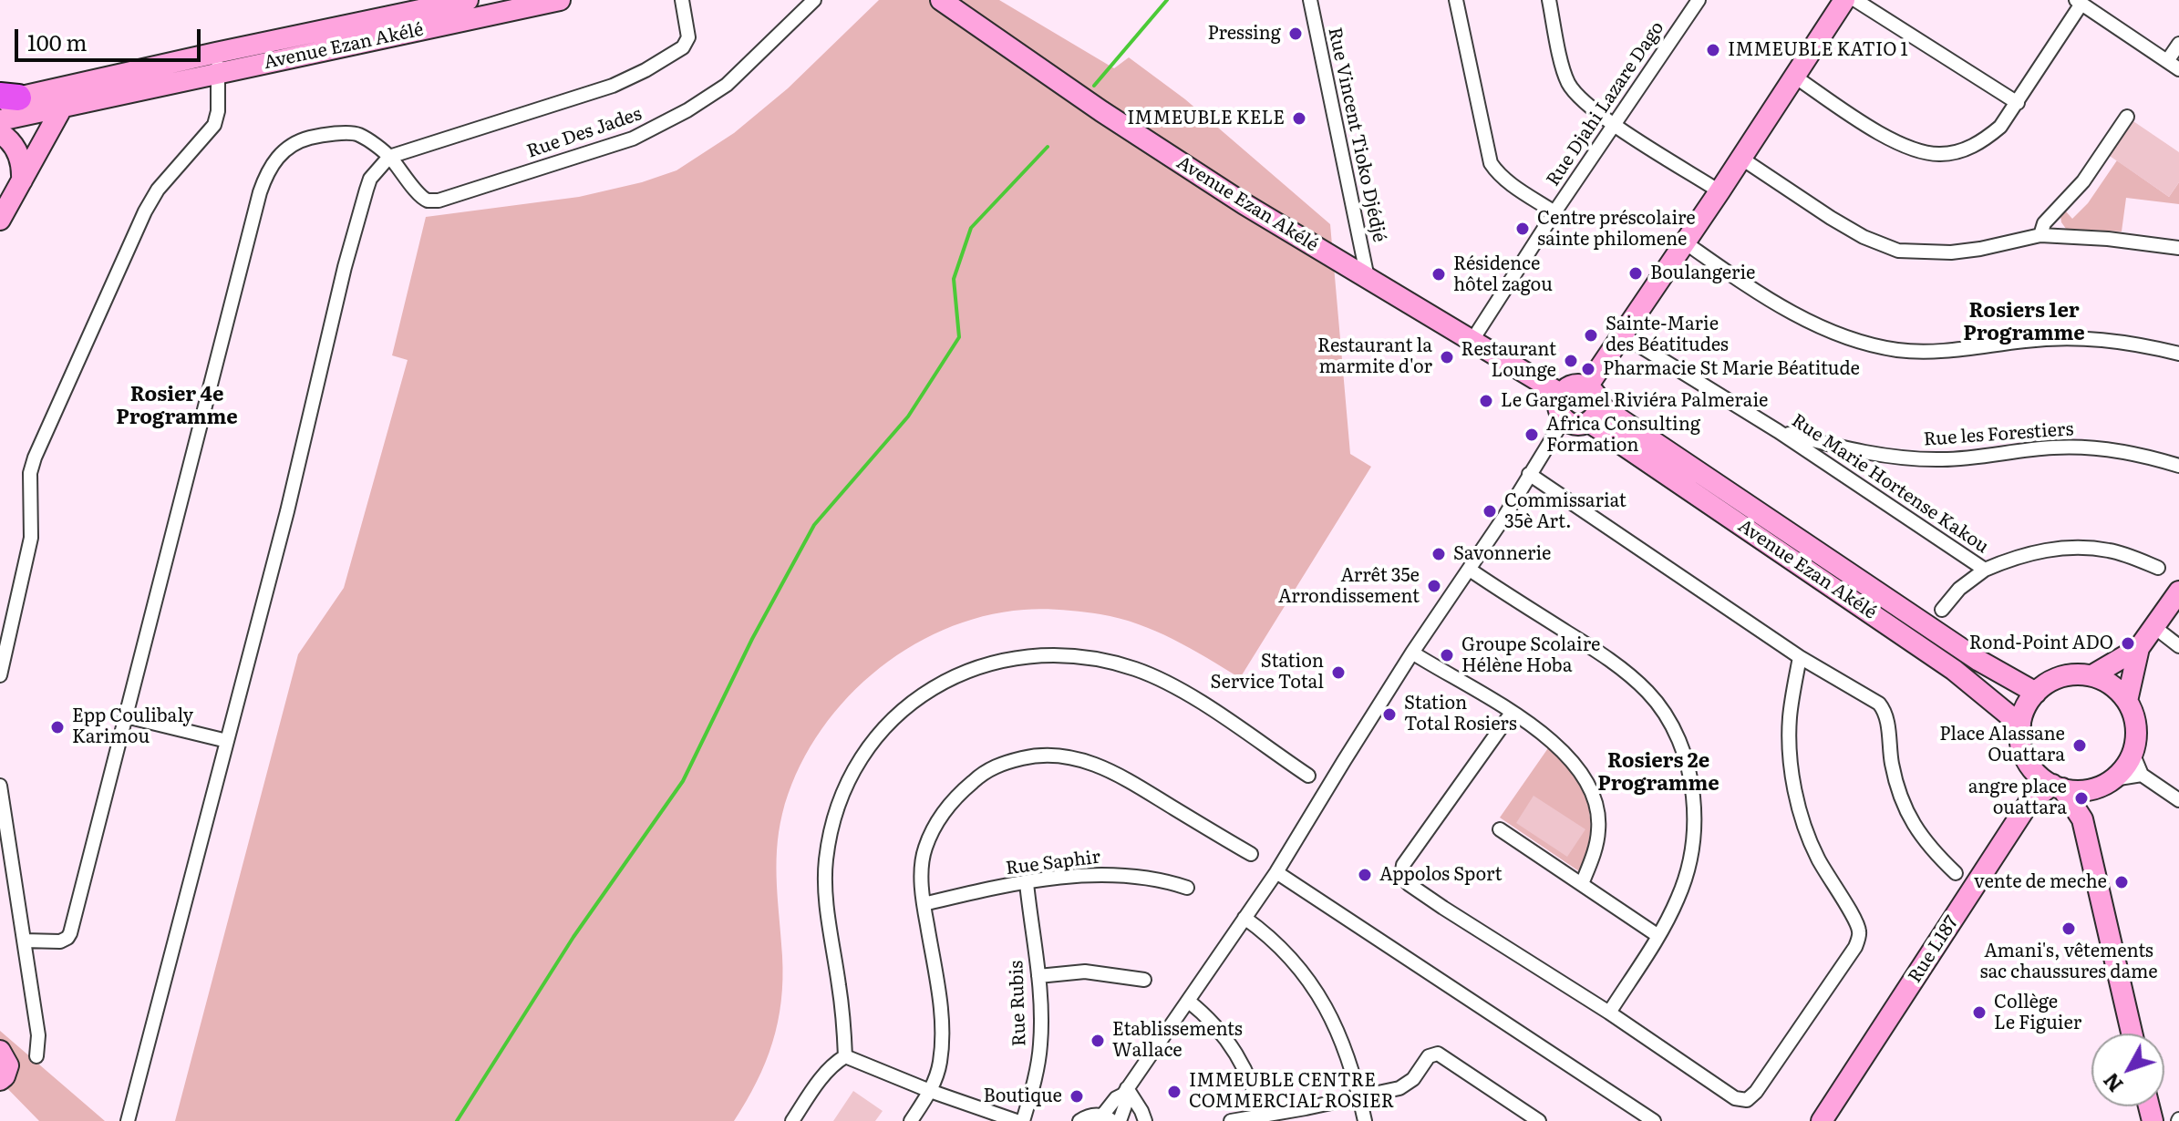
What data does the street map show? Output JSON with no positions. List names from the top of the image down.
{
  "streets": {
    "street": [
      "Avenue Ezan Akélé",
      "Rue Djahi Lazare Dago",
      "Rue Des Jades",
      "Rue Vincent Tioko Djédjé",
      "Rue les Forestiers",
      "Rue Marie Hortense Kakou",
      "Rue Saphir",
      "Rue L187",
      "Rue Rubis"
    ]
  },
  "crossings": [
    ["Avenue Ezan Akélé", "Rue Djahi Lazare Dago"],
    ["Avenue Ezan Akélé", "Rue Vincent Tioko Djédjé"],
    ["Avenue Ezan Akélé", "Rue L187"],
    ["Rue les Forestiers", "Rue Marie Hortense Kakou"],
    ["Rue Saphir", "Rue Rubis"]
  ],
  "districts": ["Rosiers 1er Programme", "Rosier 4e Programme", "Rosiers 2e Programme"],
  "places": [
    "Pressing",
    "IMMEUBLE KATIO 1",
    "IMMEUBLE KELE",
    "Centre préscolaire sainte philomene",
    "Boulangerie",
    "Résidence hôtel zagou",
    "Sainte-Marie des Béatitudes",
    "Restaurant la marmite d'or",
    "Restaurant Lounge",
    "Pharmacie St Marie Béatitude",
    "Le Gargamel Riviéra Palmeraie",
    "Africa Consulting Formation",
    "Commissariat 35è Art.",
    "Savonnerie",
    "Arrêt 35e Arrondissement",
    "Rond-Point ADO",
    "Groupe Scolaire Hélène Hoba",
    "Station Service Total",
    "Station Total Rosiers",
    "Epp Coulibaly Karimou",
    "Place Alassane Ouattara",
    "angre place ouattara",
    "Appolos Sport",
    "vente de meche",
    "Amani's, vêtements sac chaussures dame",
    "Collège Le Figuier",
    "Etablissements Wallace",
    "IMMEUBLE CENTRE COMMERCIAL ROSIER",
    "Boutique"
  ],
  "scale_bar": "100 m",
  "north": "bottom left"
}
